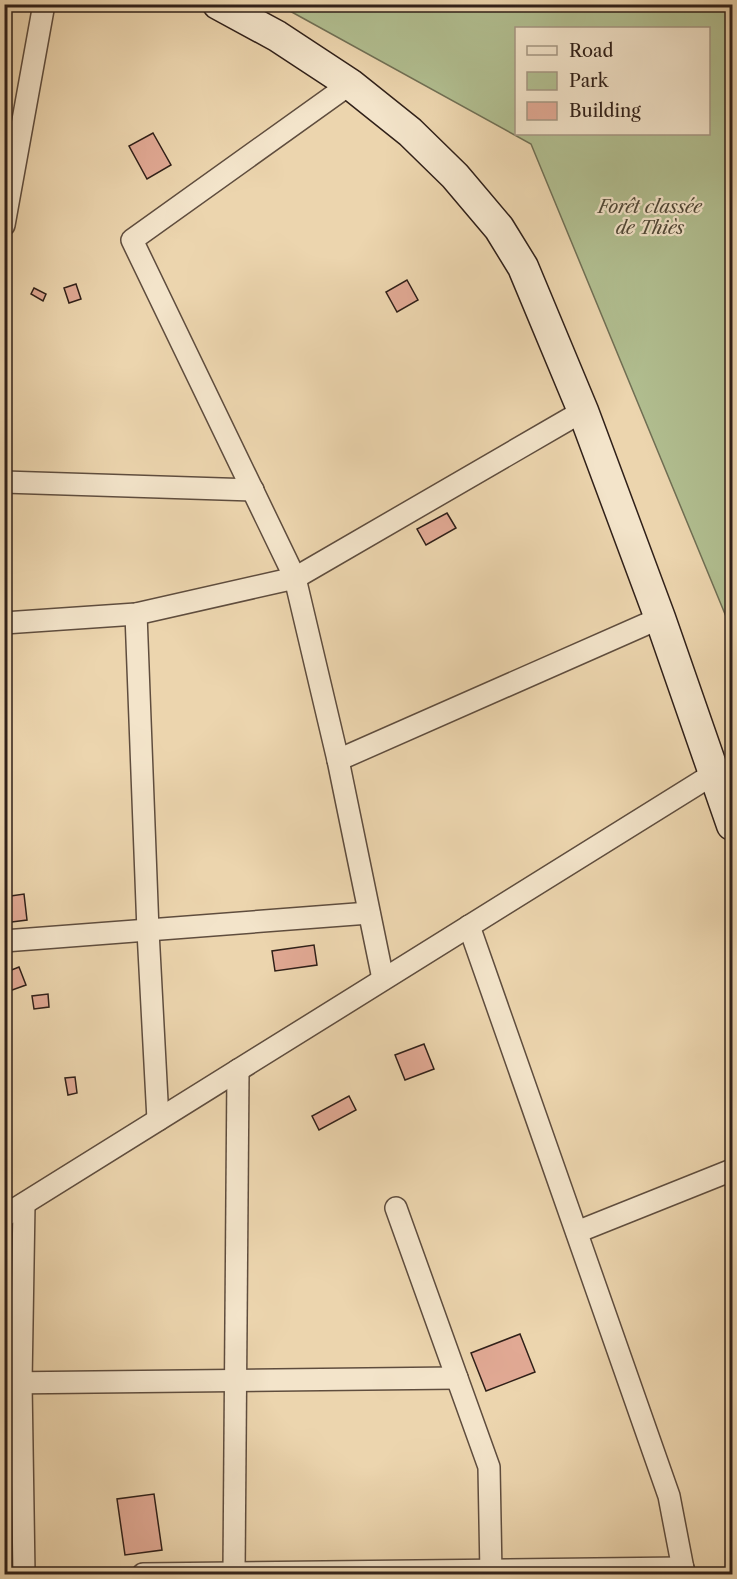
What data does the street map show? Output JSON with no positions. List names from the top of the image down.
{
  "parks": ["Forêt classée de Thiès"],
  "legend": ["Road", "Park", "Building"]
}
